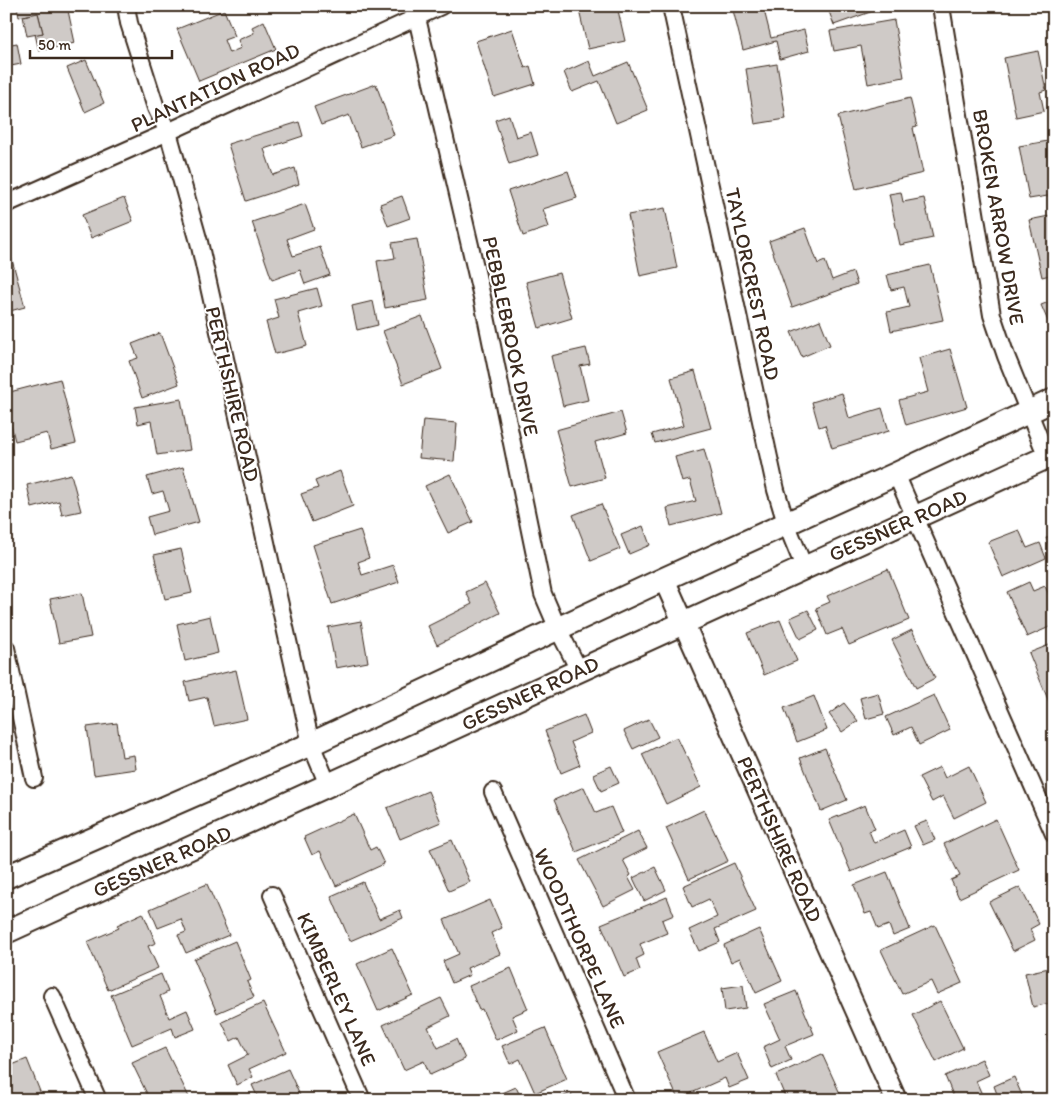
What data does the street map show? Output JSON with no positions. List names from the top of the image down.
{
  "streets": {
    "main road": ["GESSNER ROAD"],
    "street": [
      "PLANTATION ROAD",
      "BROKEN ARROW DRIVE",
      "TAYLORCREST ROAD",
      "PEBBLEBROOK DRIVE",
      "PERTHSHIRE ROAD",
      "WOODTHORPE LANE",
      "KIMBERLEY LANE"
    ]
  },
  "crossings": [
    ["PLANTATION ROAD", "PEBBLEBROOK DRIVE"],
    ["PLANTATION ROAD", "PERTHSHIRE ROAD"],
    ["BROKEN ARROW DRIVE", "GESSNER ROAD"],
    ["TAYLORCREST ROAD", "GESSNER ROAD"],
    ["PEBBLEBROOK DRIVE", "GESSNER ROAD"],
    ["PERTHSHIRE ROAD", "GESSNER ROAD"]
  ],
  "scale_bar": "50 m"
}
